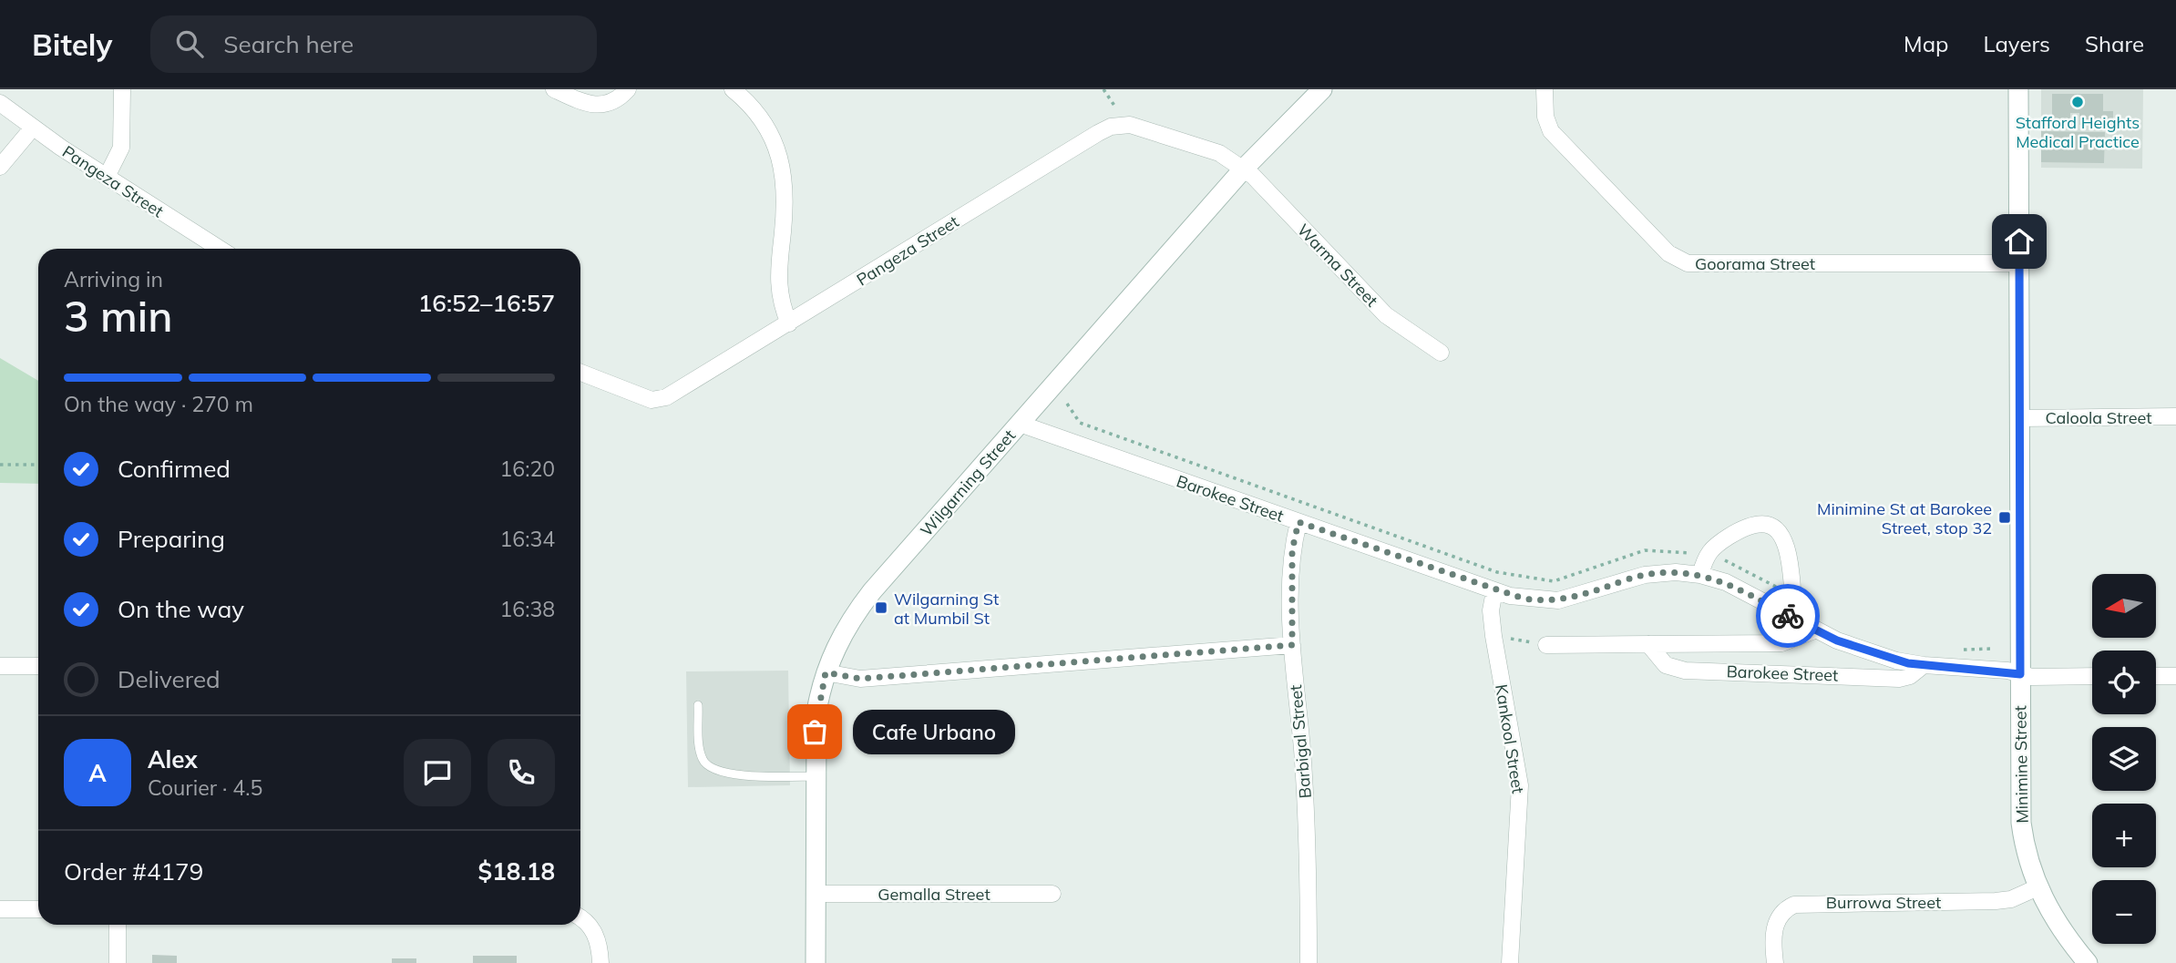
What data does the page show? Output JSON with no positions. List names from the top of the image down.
{
  "streets": {
    "street": [
      "Pangeza Street",
      "Goorama Street",
      "Warma Street",
      "Caloola Street",
      "Wilgarning Street",
      "Barokee Street",
      "Kankool Street",
      "Barbigal Street",
      "Minimine Street",
      "Gemalla Street",
      "Burrowa Street"
    ]
  },
  "crossings": [
    ["Pangeza Street", "Warma Street"],
    ["Pangeza Street", "Wilgarning Street"],
    ["Goorama Street", "Minimine Street"],
    ["Warma Street", "Wilgarning Street"],
    ["Caloola Street", "Minimine Street"],
    ["Wilgarning Street", "Barokee Street"],
    ["Wilgarning Street", "Gemalla Street"],
    ["Barokee Street", "Kankool Street"],
    ["Barokee Street", "Barbigal Street"],
    ["Barokee Street", "Minimine Street"],
    ["Minimine Street", "Burrowa Street"]
  ],
  "places": {
    "other": ["Stafford Heights Medical Practice", "Cafe Urbano"],
    "transit": ["Minimine St at Barokee Street, stop 32", "Wilgarning St at Mumbil St"]
  },
  "north": "left",
  "page": {
    "header": "Bitely",
    "search": "Search here",
    "nav": ["Map", "Layers", "Share"],
    "heading": ["3 min", "Arriving in", "16:52–16:57"],
    "panel": [
      "Alex",
      "Courier · 4.5",
      "Order #4179",
      "$18.18"
    ],
    "bar": "On the way · 270 m",
    "list": [
      ["Confirmed", "16:20"],
      ["Preparing", "16:34"],
      ["On the way", "16:38"],
      "Delivered"
    ],
    "map_buttons": ["+", "−"],
    "bubble": "Cafe Urbano",
    "round": "A"
  }
}
